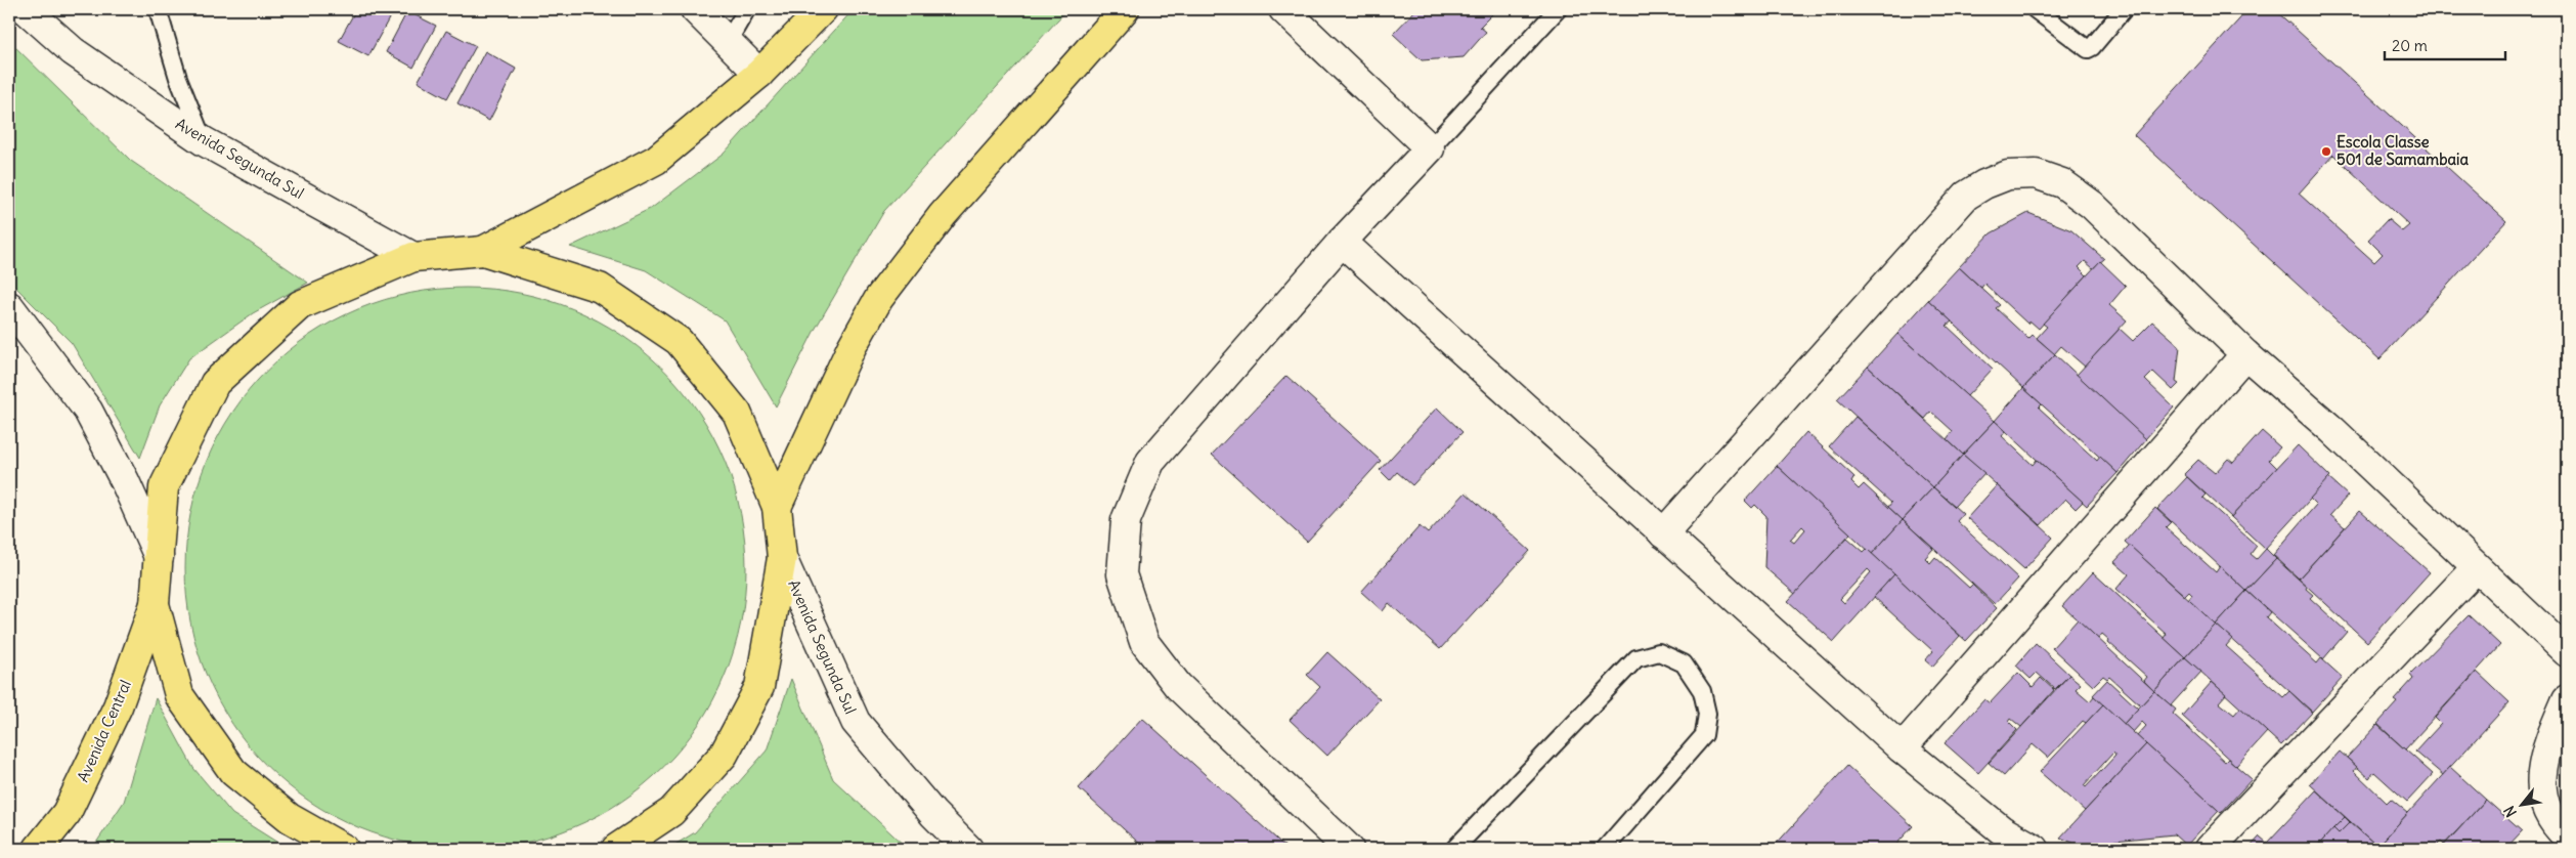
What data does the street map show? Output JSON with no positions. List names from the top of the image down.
{
  "streets": {
    "main road": ["Avenida Central"],
    "street": ["Avenida Segunda Sul"]
  },
  "places": ["Escola Classe 501 de Samambaia"],
  "scale_bar": "20 m",
  "north": "bottom left"
}
